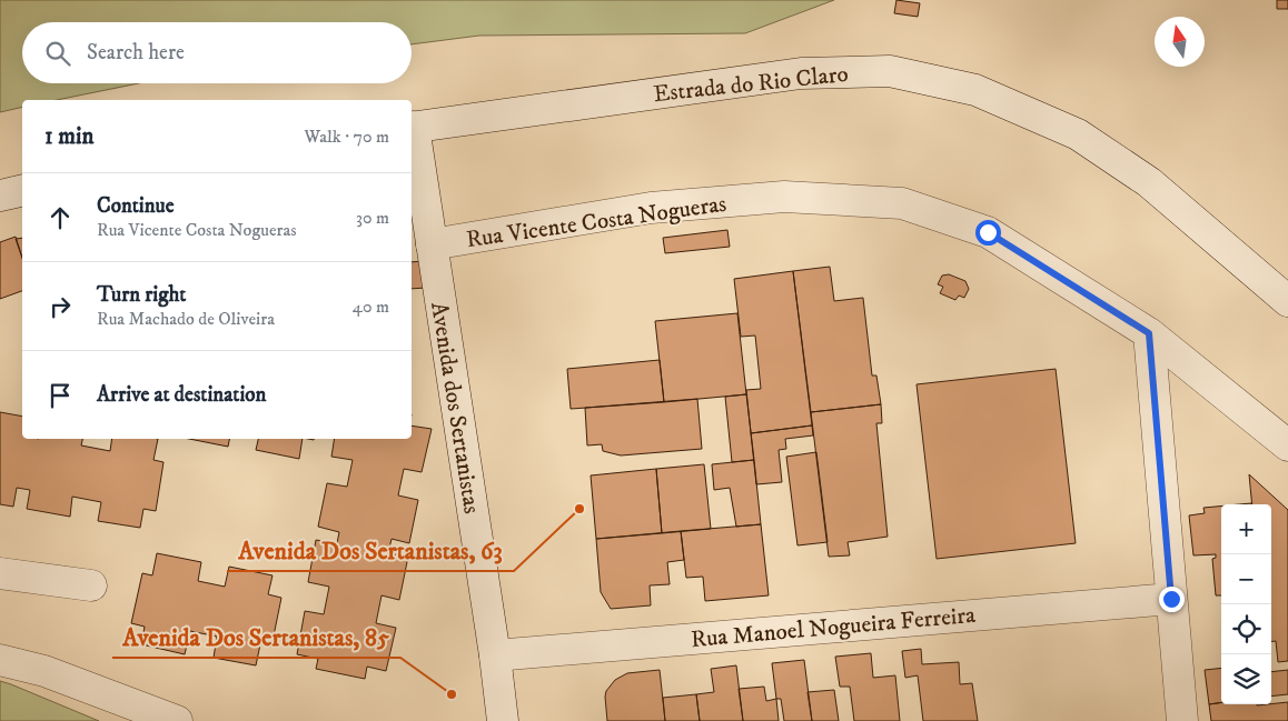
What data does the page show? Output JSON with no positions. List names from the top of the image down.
{
  "streets": {
    "street": [
      "Estrada do Rio Claro",
      "Rua Vicente Costa Nogueras",
      "Avenida dos Sertanistas",
      "Rua Manoel Nogueira Ferreira"
    ]
  },
  "crossings": [
    ["Estrada do Rio Claro", "Avenida dos Sertanistas"],
    ["Rua Vicente Costa Nogueras", "Avenida dos Sertanistas"],
    ["Avenida dos Sertanistas", "Rua Manoel Nogueira Ferreira"]
  ],
  "places": ["Avenida Dos Sertanistas, 63", "Avenida Dos Sertanistas, 85"],
  "north": "top",
  "page": {
    "search": "Search here",
    "heading": ["1 min", "Walk · 70 m"],
    "list": [
      ["Continue", "Rua Vicente Costa Nogueras", "30 m"],
      ["Turn right", "Rua Machado de Oliveira", "40 m"],
      "Arrive at destination"
    ],
    "map_buttons": ["+", "−"]
  }
}
